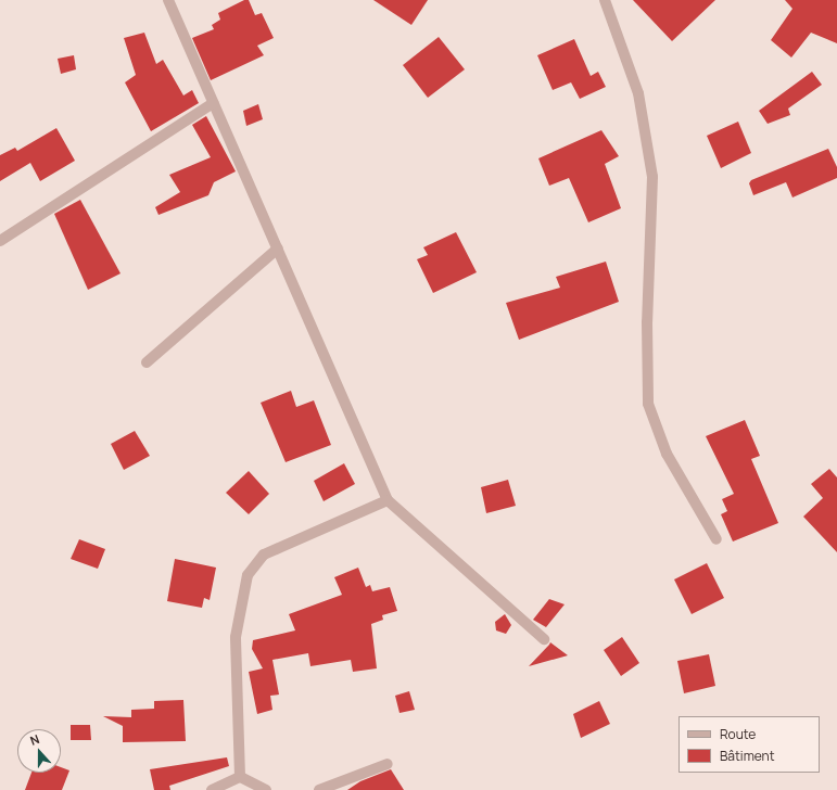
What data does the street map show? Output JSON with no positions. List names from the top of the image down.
{
  "legend": ["Route", "Bâtiment"],
  "north": "top"
}
